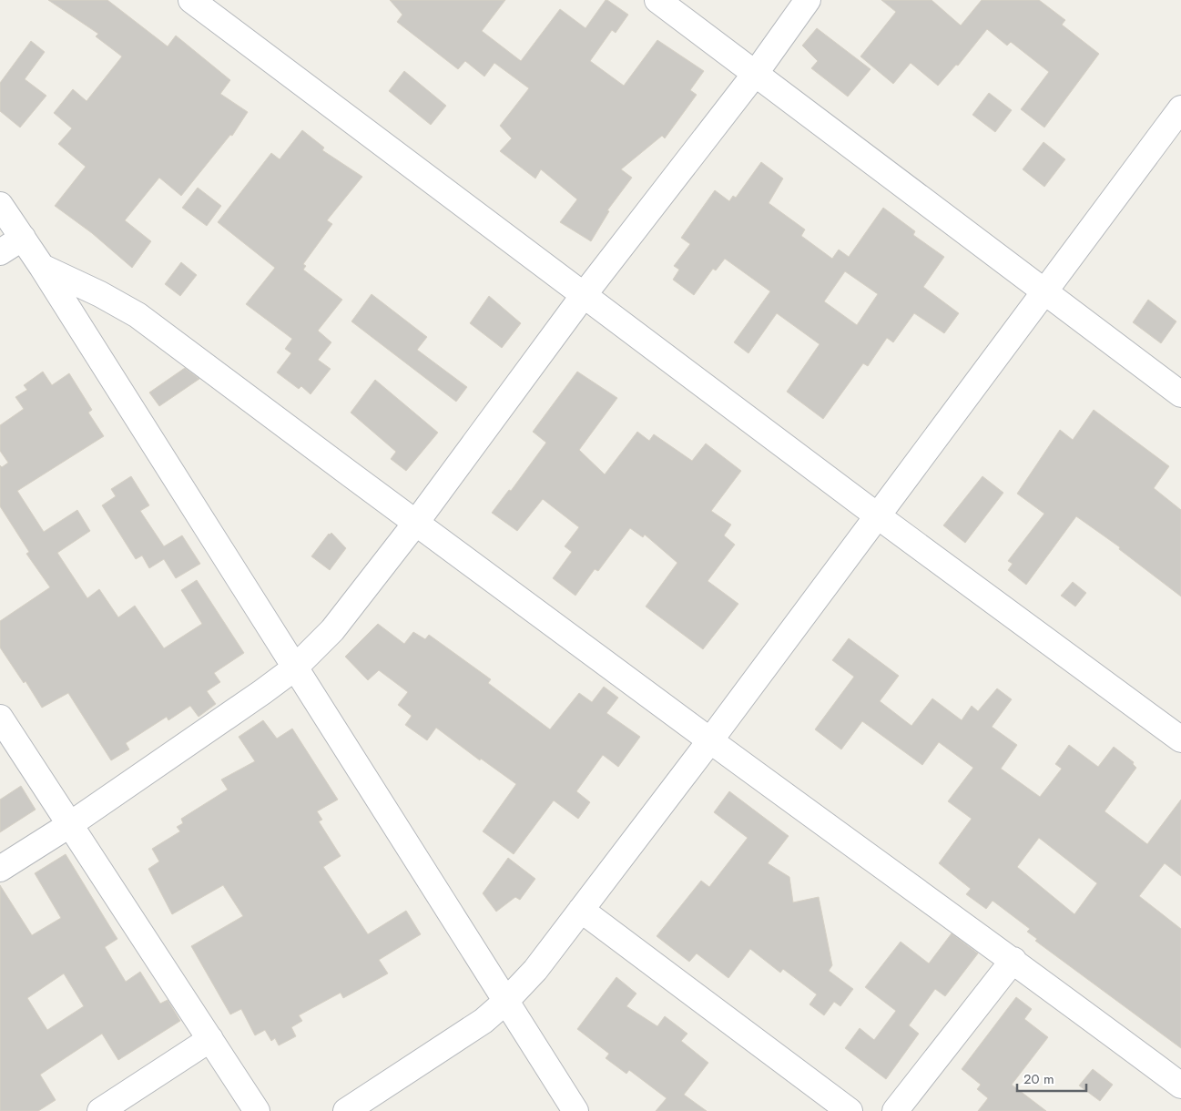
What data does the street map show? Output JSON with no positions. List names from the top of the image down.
{
  "scale_bar": "20 m"
}
